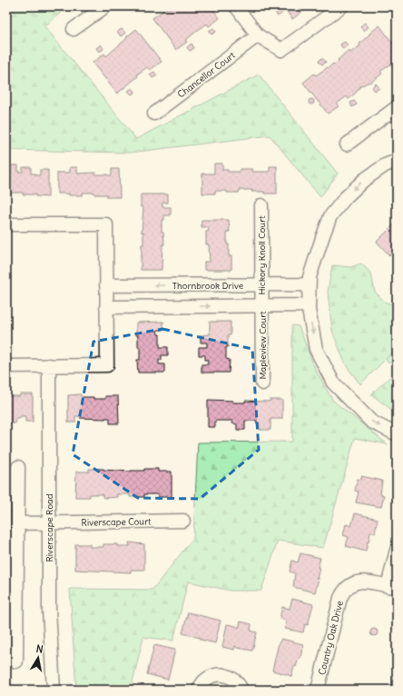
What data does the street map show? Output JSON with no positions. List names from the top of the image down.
{
  "streets": {
    "street": [
      "Chancellor Court",
      "Hickory Knoll Court",
      "Thornbrook Drive",
      "Mapleview Court",
      "Riverscape Court",
      "Riverscape Road",
      "Country Oak Drive"
    ]
  },
  "crossings": [
    ["Hickory Knoll Court", "Thornbrook Drive"],
    ["Hickory Knoll Court", "Mapleview Court"],
    ["Riverscape Court", "Riverscape Road"]
  ],
  "north": "top"
}
